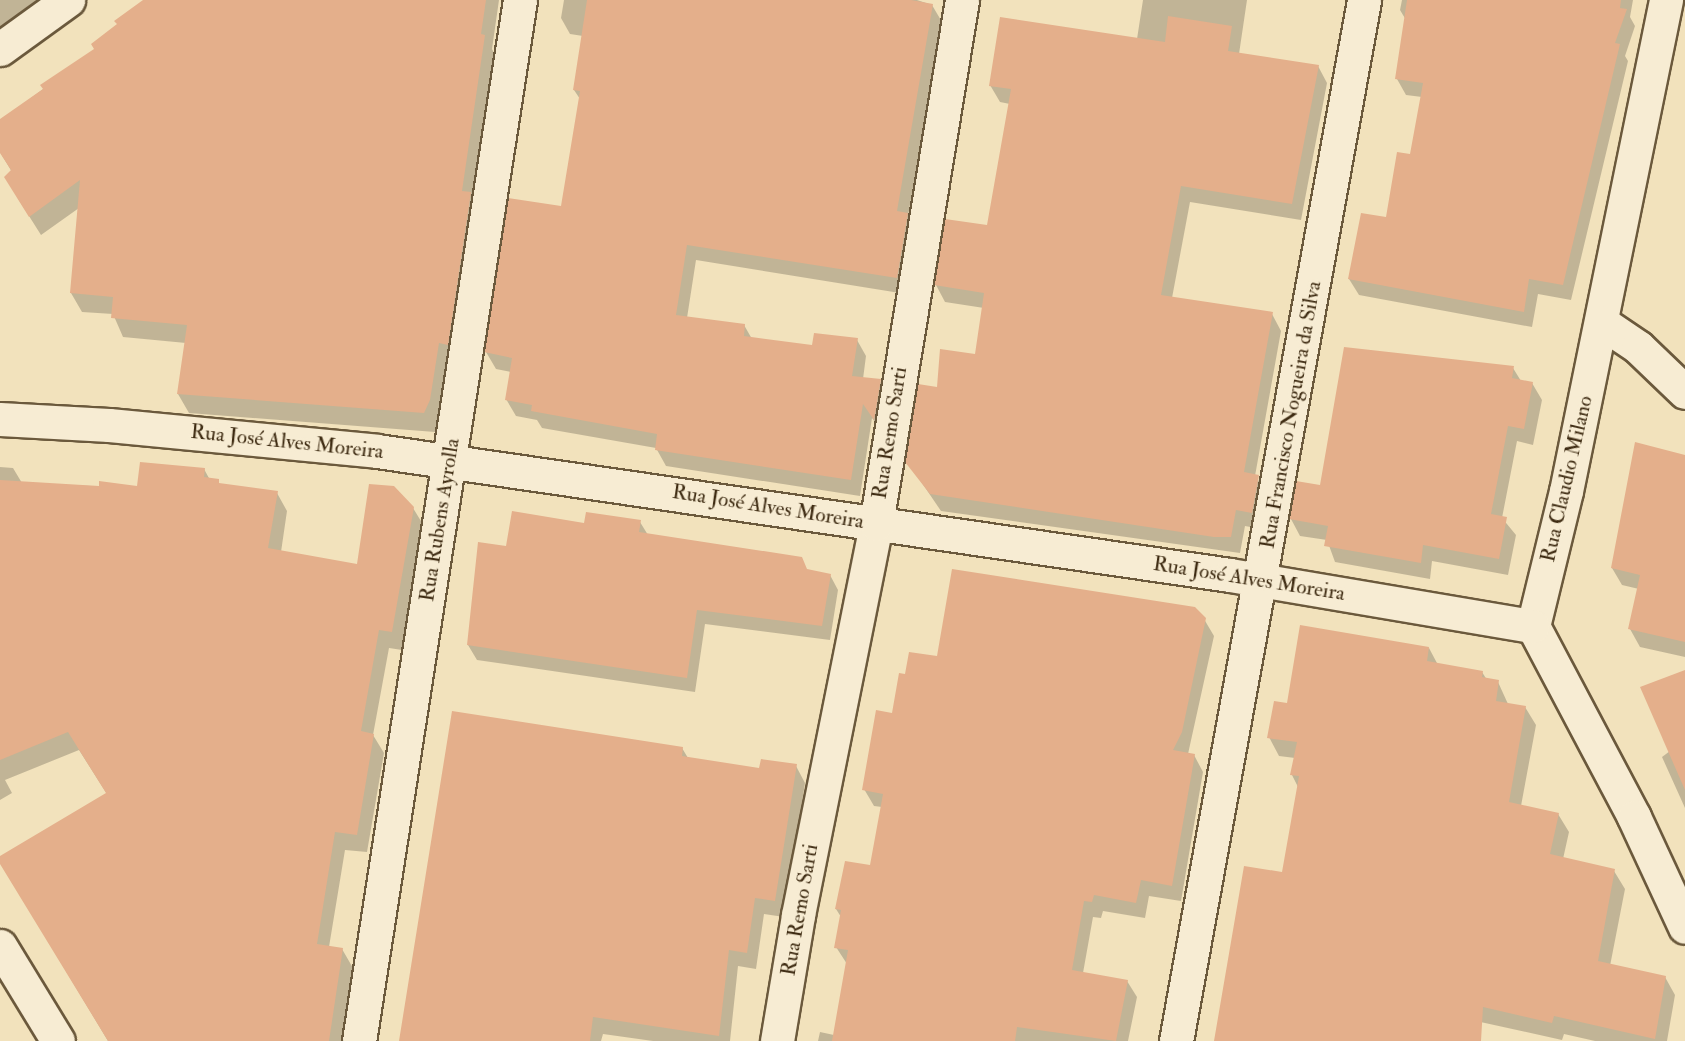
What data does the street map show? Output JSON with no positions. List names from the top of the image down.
{
  "streets": {
    "street": [
      "Rua Francisco Nogueira da Silva",
      "Rua Remo Sarti",
      "Rua José Alves Moreira",
      "Rua Claudio Milano",
      "Rua Rubens Ayrolla"
    ]
  },
  "crossings": [
    ["Rua Francisco Nogueira da Silva", "Rua José Alves Moreira"],
    ["Rua Remo Sarti", "Rua José Alves Moreira"],
    ["Rua José Alves Moreira", "Rua Claudio Milano"],
    ["Rua José Alves Moreira", "Rua Rubens Ayrolla"]
  ]
}
